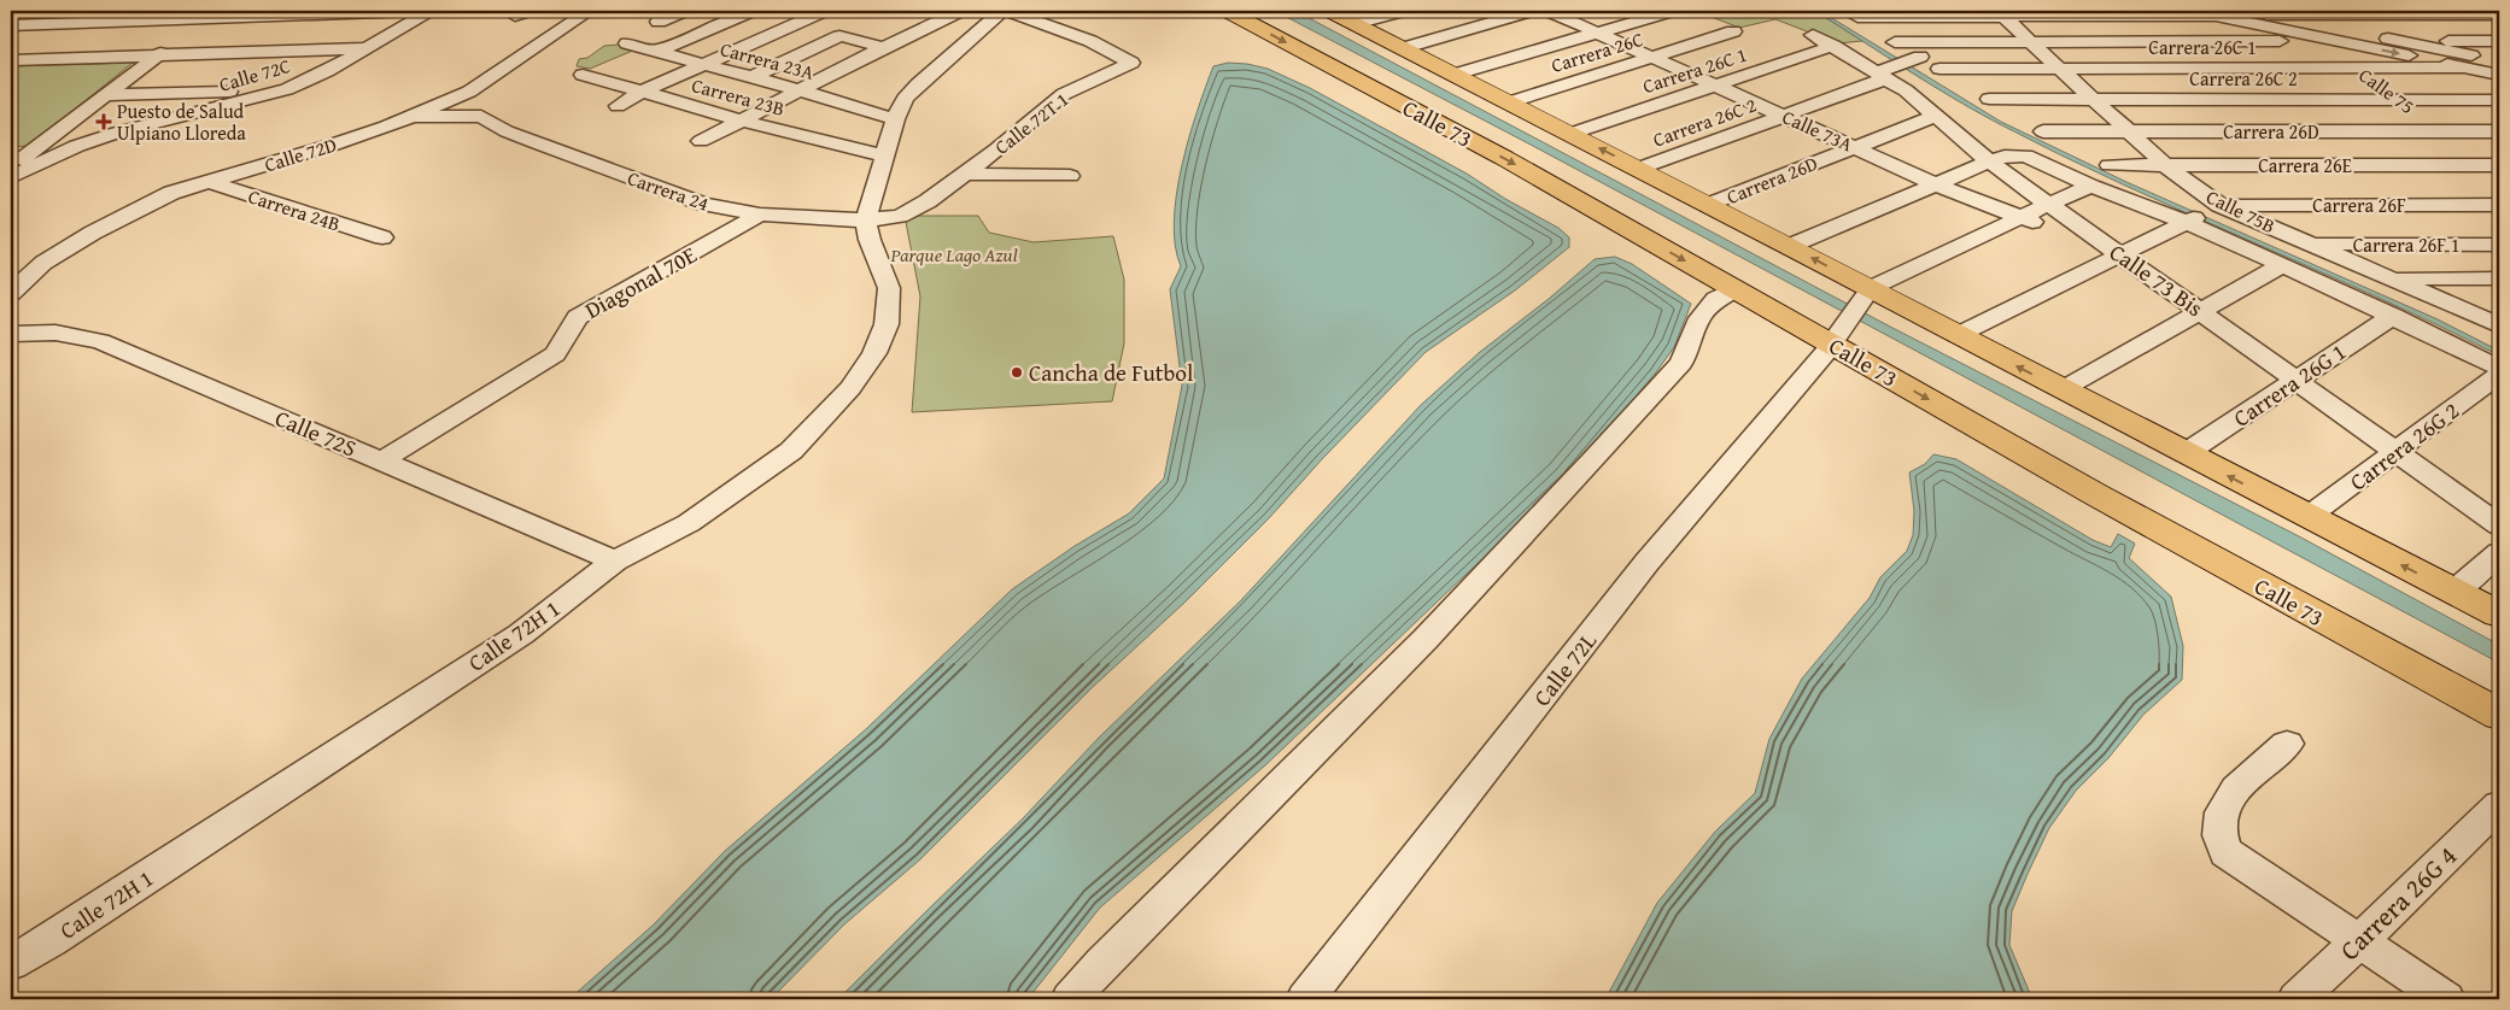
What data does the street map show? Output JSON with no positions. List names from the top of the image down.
{
  "streets": {
    "main road": ["Calle 73"],
    "street": [
      "Carrera 26C 1",
      "Carrera 26C",
      "Carrera 23A",
      "Calle 72C",
      "Carrera 26C 2",
      "Calle 75",
      "Carrera 23B",
      "Calle 72T 1",
      "Calle 73A",
      "Carrera 26D",
      "Calle 72D",
      "Carrera 26E",
      "Carrera 24",
      "Carrera 26F",
      "Carrera 24B",
      "Calle 75B",
      "Carrera 26F 1",
      "Calle 73 Bis",
      "Diagonal 70E",
      "Carrera 26G 1",
      "Calle 72S",
      "Carrera 26G 2",
      "Calle 72H 1",
      "Calle 72L",
      "Carrera 26G 4"
    ]
  },
  "crossings": [
    ["Carrera 26C 1", "Calle 75"],
    ["Carrera 26C 1", "Calle 73A"],
    ["Carrera 26C 1", "Calle 75B"],
    ["Carrera 26C 1", "Calle 73 Bis"],
    ["Carrera 26C", "Calle 73A"],
    ["Carrera 26C 2", "Calle 75"],
    ["Carrera 26C 2", "Calle 73A"],
    ["Carrera 26C 2", "Calle 75B"],
    ["Carrera 26C 2", "Calle 73 Bis"],
    ["Calle 75", "Carrera 26D"],
    ["Calle 75", "Carrera 26E"],
    ["Calle 75", "Carrera 26F"],
    ["Calle 72T 1", "Carrera 24"],
    ["Calle 72T 1", "Calle 72H 1"],
    ["Calle 73", "Calle 72L"],
    ["Calle 73A", "Carrera 26D"],
    ["Calle 73A", "Calle 73 Bis"],
    ["Carrera 26D", "Calle 75B"],
    ["Carrera 26D", "Calle 73 Bis"],
    ["Calle 72D", "Carrera 24"],
    ["Calle 72D", "Carrera 24B"],
    ["Carrera 26E", "Calle 75B"],
    ["Carrera 24", "Diagonal 70E"],
    ["Carrera 24", "Calle 72H 1"],
    ["Carrera 26F", "Calle 75B"],
    ["Calle 75B", "Carrera 26F 1"],
    ["Calle 73 Bis", "Carrera 26G 1"],
    ["Calle 73 Bis", "Carrera 26G 2"],
    ["Diagonal 70E", "Calle 72S"],
    ["Calle 72S", "Calle 72H 1"]
  ],
  "parks": ["Parque Lago Azul"],
  "places": {
    "health": ["Puesto de Salud Ulpiano Lloreda"],
    "other": ["Cancha de Futbol"]
  }
}
